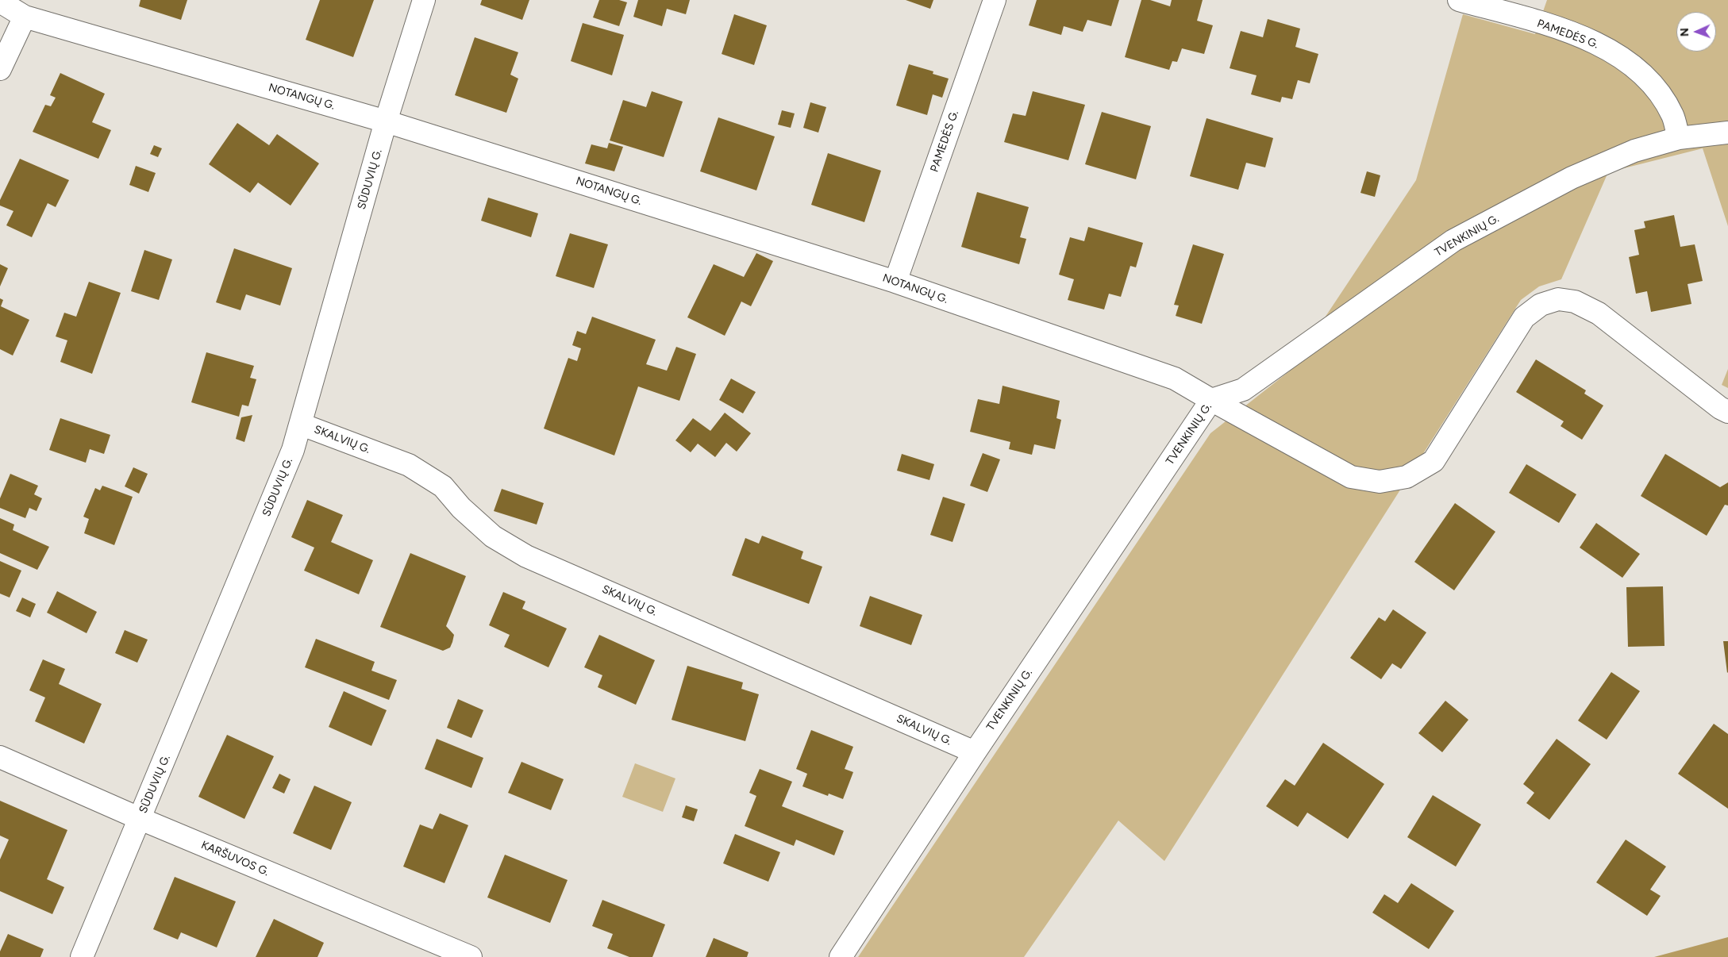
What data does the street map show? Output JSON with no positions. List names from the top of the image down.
{
  "streets": {
    "street": [
      "PAMEDĖS G.",
      "NOTANGŲ G.",
      "SŪDUVIŲ G.",
      "TVENKINIŲ G.",
      "SKALVIŲ G.",
      "KARŠUVOS G."
    ]
  },
  "crossings": [
    ["PAMEDĖS G.", "NOTANGŲ G."],
    ["PAMEDĖS G.", "TVENKINIŲ G."],
    ["NOTANGŲ G.", "SŪDUVIŲ G."],
    ["NOTANGŲ G.", "TVENKINIŲ G."],
    ["SŪDUVIŲ G.", "SKALVIŲ G."],
    ["SŪDUVIŲ G.", "KARŠUVOS G."],
    ["TVENKINIŲ G.", "SKALVIŲ G."]
  ],
  "north": "left"
}
